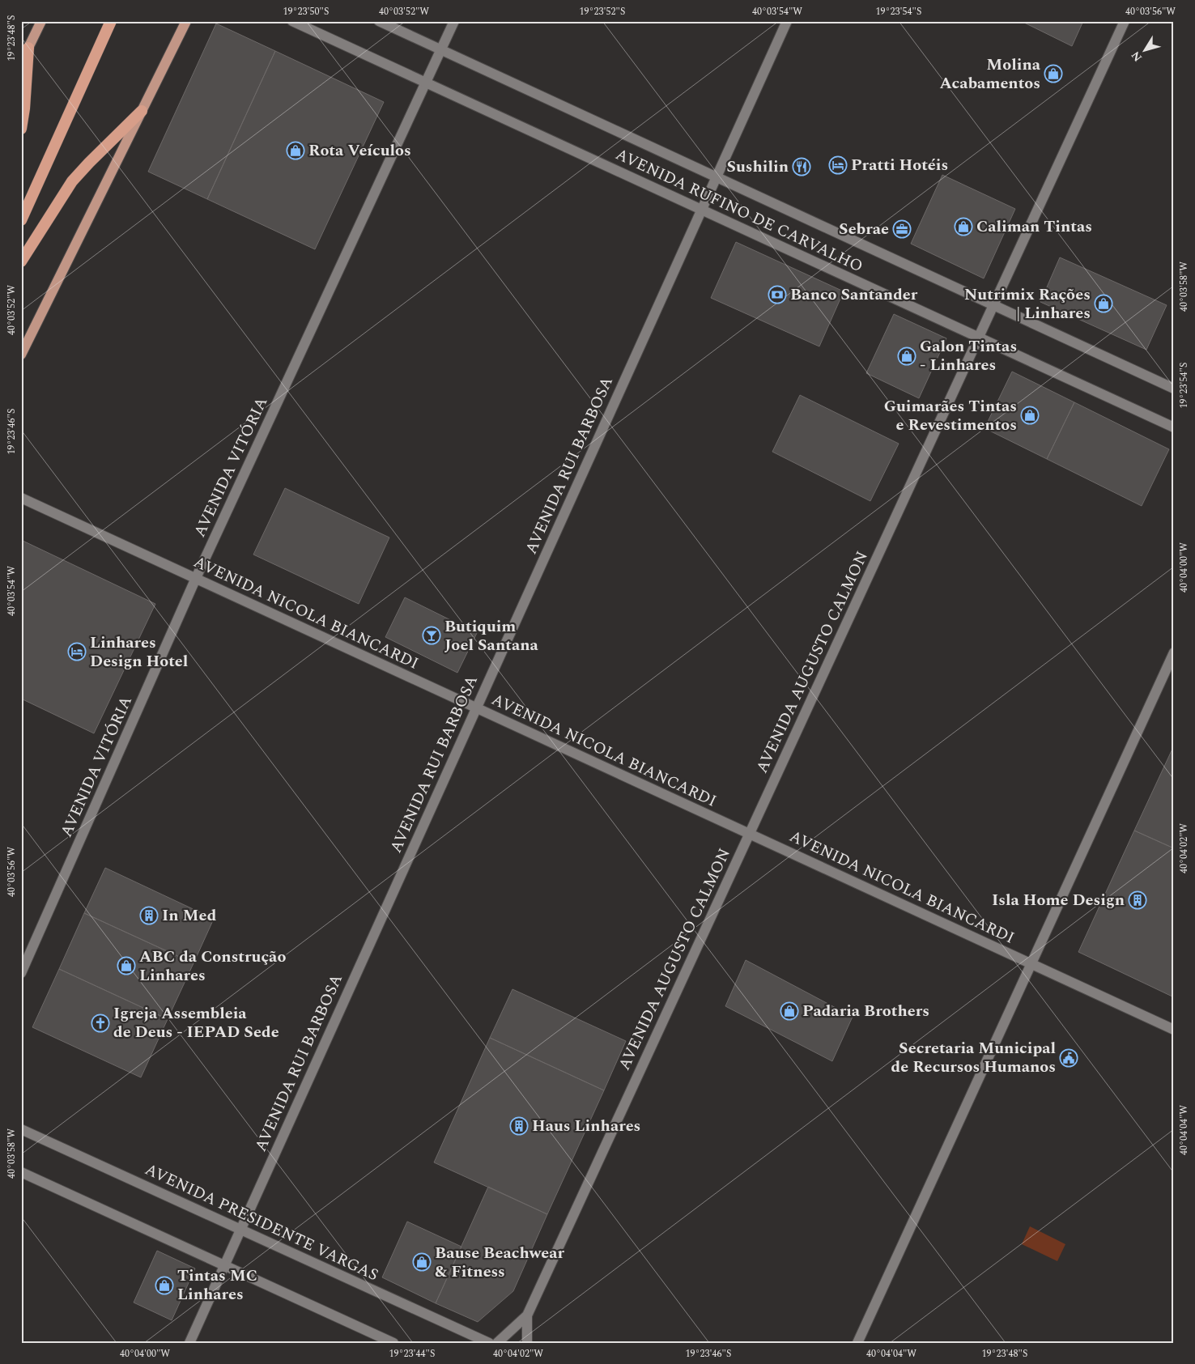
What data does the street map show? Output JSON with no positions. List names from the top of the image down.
{
  "streets": {
    "street": [
      "AVENIDA RUFINO DE CARVALHO",
      "AVENIDA RUI BARBOSA",
      "AVENIDA VITÓRIA",
      "AVENIDA NICOLA BIANCARDI",
      "AVENIDA AUGUSTO CALMON",
      "AVENIDA PRESIDENTE VARGAS"
    ]
  },
  "crossings": [
    ["AVENIDA RUFINO DE CARVALHO", "AVENIDA RUI BARBOSA"],
    ["AVENIDA RUFINO DE CARVALHO", "AVENIDA VITÓRIA"],
    ["AVENIDA RUFINO DE CARVALHO", "AVENIDA AUGUSTO CALMON"],
    ["AVENIDA RUI BARBOSA", "AVENIDA NICOLA BIANCARDI"],
    ["AVENIDA RUI BARBOSA", "AVENIDA PRESIDENTE VARGAS"],
    ["AVENIDA VITÓRIA", "AVENIDA NICOLA BIANCARDI"],
    ["AVENIDA NICOLA BIANCARDI", "AVENIDA AUGUSTO CALMON"]
  ],
  "places": {
    "shop": [
      "Molina Acabamentos",
      "Rota Veículos",
      "Caliman Tintas",
      "Nutrimix Rações | Linhares",
      "Galon Tintas - Linhares",
      "Guimarães Tintas e Revestimentos",
      "ABC da Construção Linhares",
      "Padaria Brothers",
      "Bause Beachwear & Fitness",
      "Tintas MC Linhares"
    ],
    "hotel": ["Pratti Hotéis", "Linhares Design Hotel"],
    "restaurant": ["Sushilin"],
    "office": ["Sebrae"],
    "bank": ["Banco Santander"],
    "bar": ["Butiquim Joel Santana"],
    "building": ["Isla Home Design", "In Med", "Haus Linhares"],
    "church": ["Igreja Assembleia de Deus - IEPAD Sede"],
    "public building": ["Secretaria Municipal de Recursos Humanos"]
  },
  "north": "bottom left",
  "coordinates": [
    "19°23'50\"S",
    "40°03'52\"W",
    "19°23'52\"S",
    "40°03'54\"W",
    "19°23'54\"S",
    "40°03'56\"W",
    "19°23'48\"S",
    "40°03'58\"W",
    "19°23'46\"S",
    "40°04'00\"W",
    "40°04'02\"W",
    "40°04'04\"W",
    "19°23'44\"S"
  ]
}
